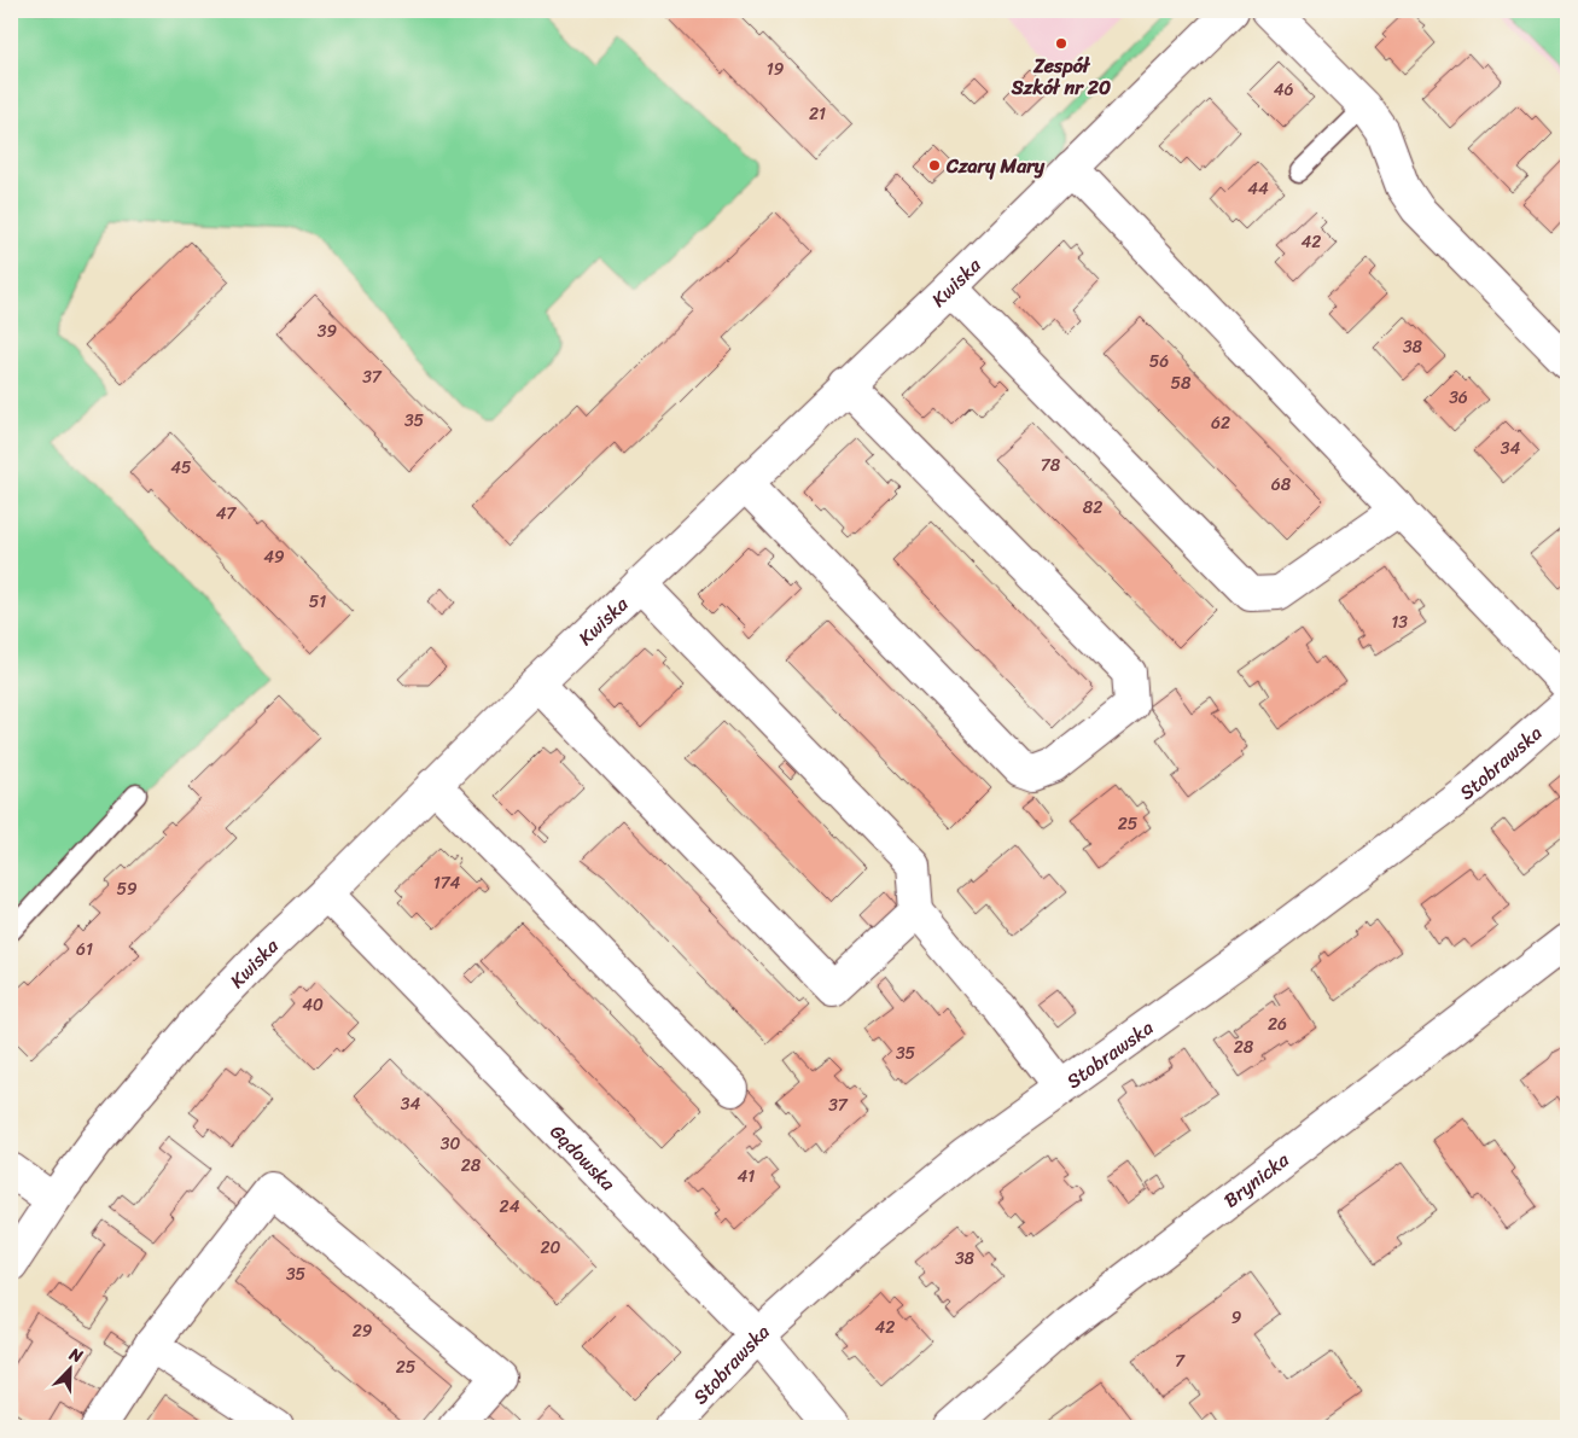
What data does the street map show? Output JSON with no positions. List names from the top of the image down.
{
  "streets": {
    "street": [
      "Kwiska",
      "Stobrawska",
      "Gądowska",
      "Brynicka"
    ]
  },
  "crossings": [
    ["Kwiska", "Gądowska"],
    ["Stobrawska", "Gądowska"]
  ],
  "places": ["Zespół Szkół nr 20", "Czary Mary"],
  "house_numbers": [
    "19",
    "46",
    "21",
    "44",
    "42",
    "39",
    "38",
    "56",
    "37",
    "58",
    "36",
    "35",
    "62",
    "34",
    "78",
    "45",
    "68",
    "82",
    "47",
    "49",
    "51",
    "13",
    "25",
    "174",
    "59",
    "61",
    "40",
    "26",
    "28",
    "35",
    "34",
    "37",
    "30",
    "28",
    "41",
    "24",
    "20",
    "38",
    "35",
    "9",
    "42",
    "29",
    "7",
    "25"
  ],
  "north": "top right"
}
